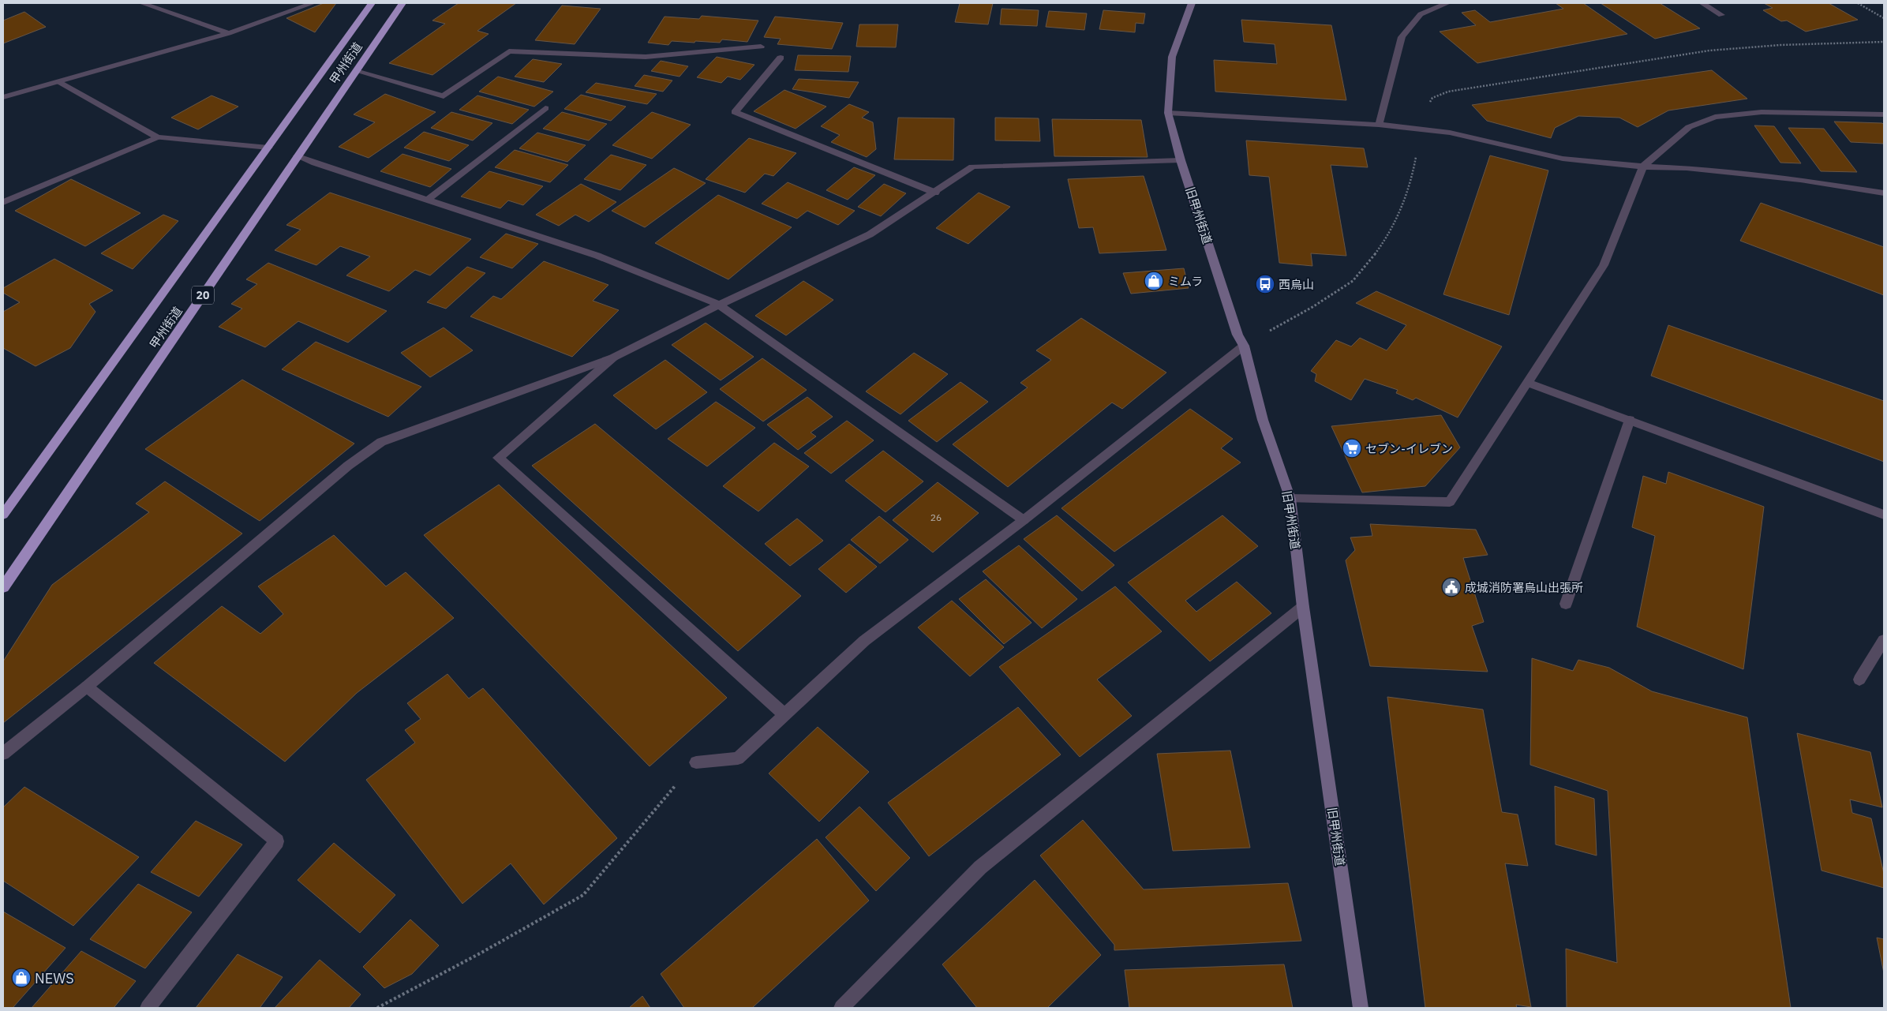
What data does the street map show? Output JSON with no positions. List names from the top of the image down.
{
  "streets": {
    "highway": ["甲州街道", "20"],
    "street": ["旧甲州街道"]
  },
  "places": {
    "shop": ["ミムラ", "NEWS"],
    "bus stop": ["西烏山"],
    "supermarket": ["セブン-イレブン"],
    "public building": ["成城消防署烏山出張所"]
  },
  "house_numbers": ["26"]
}
